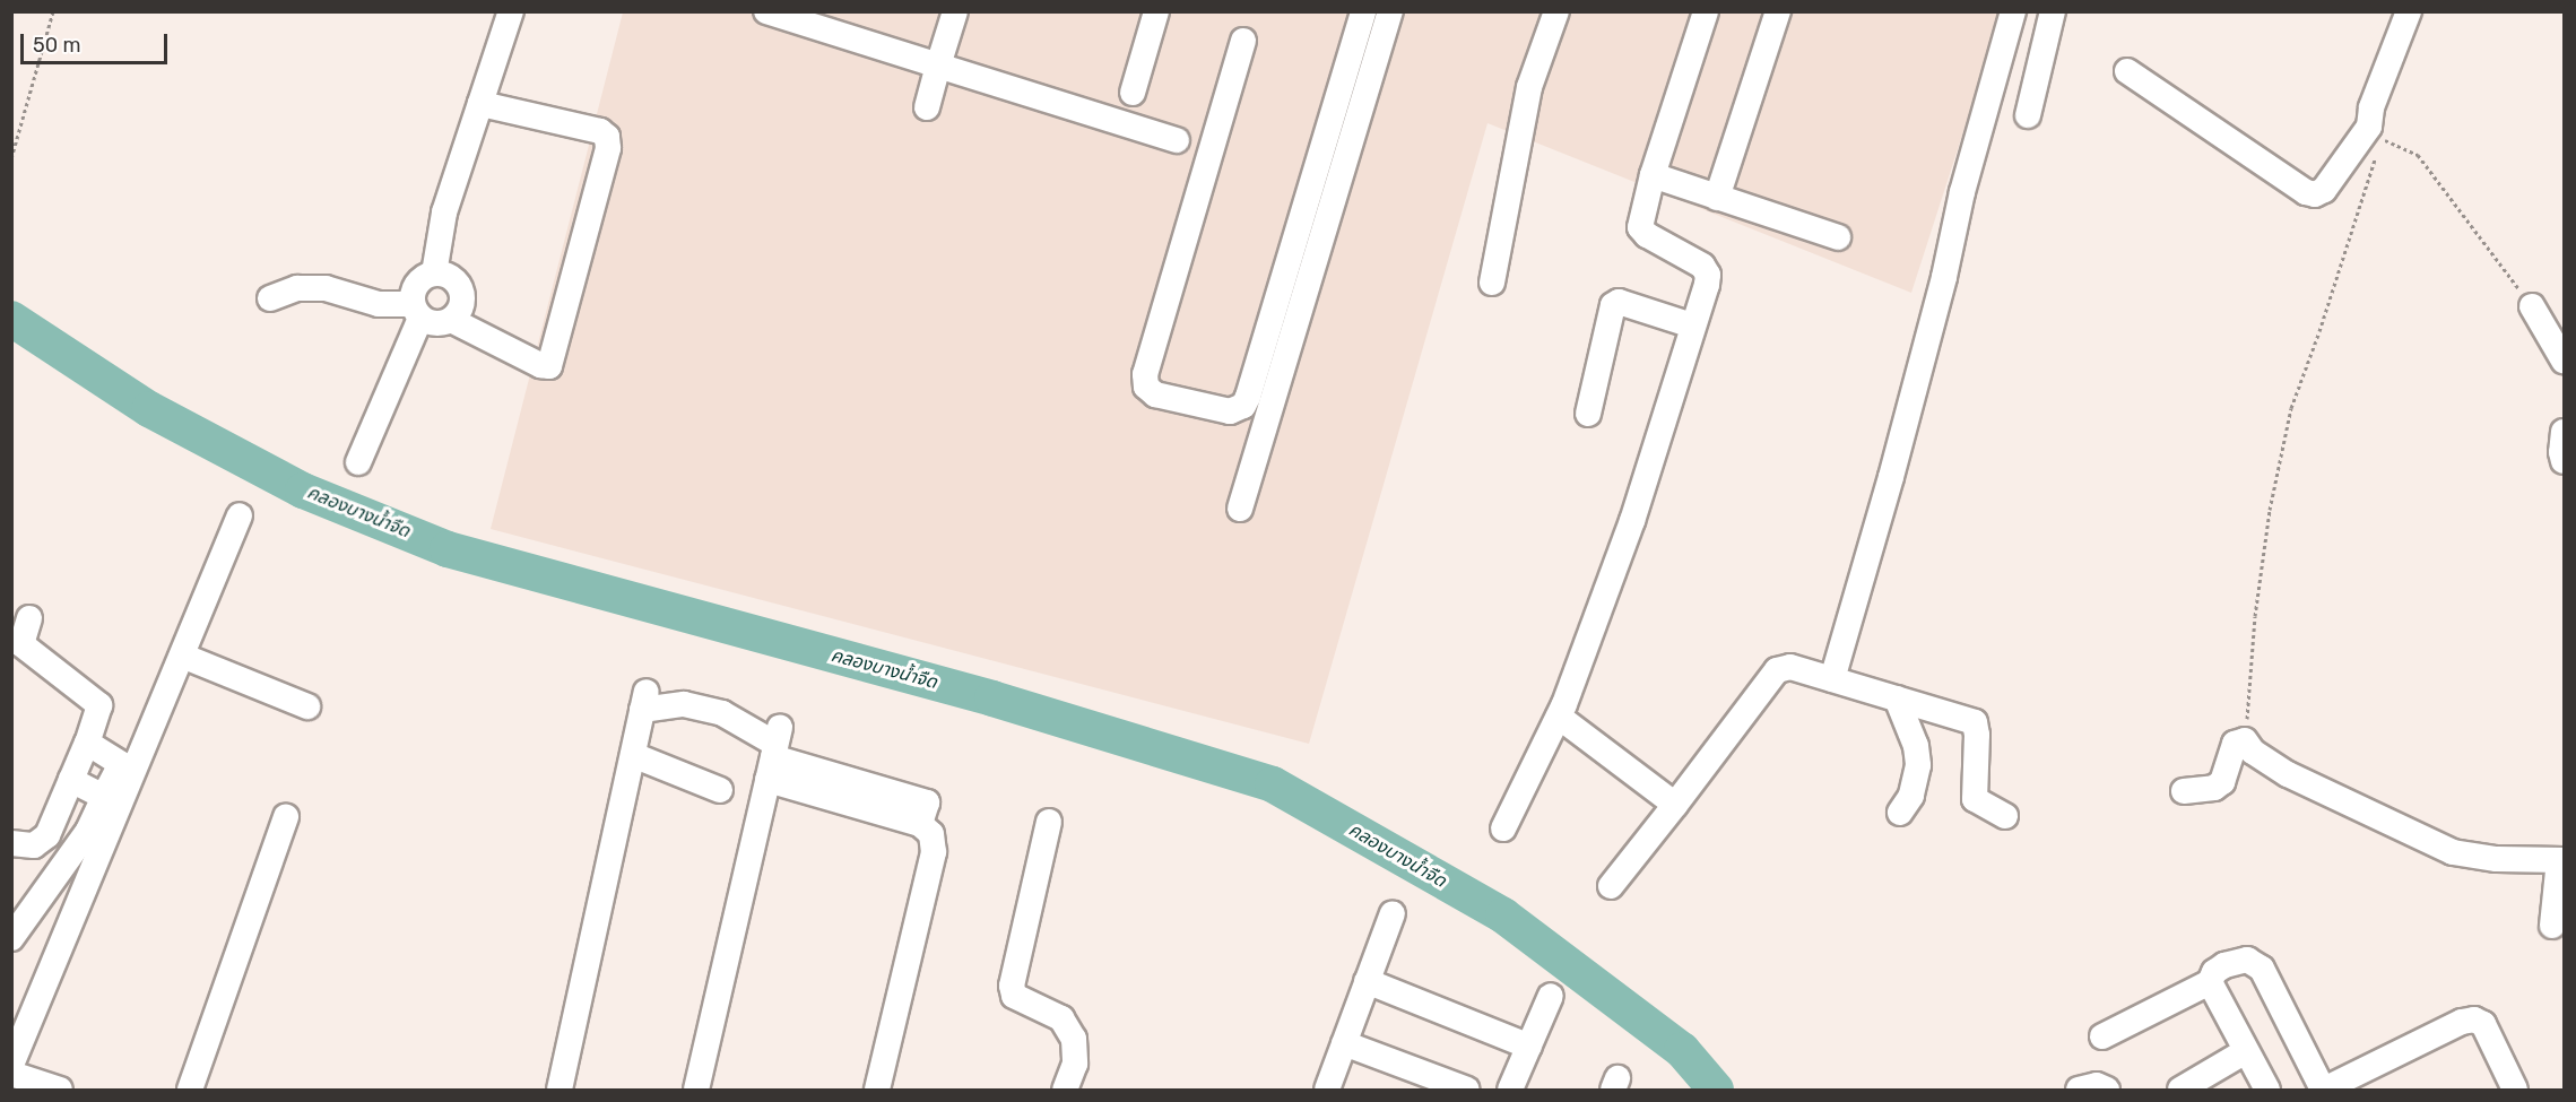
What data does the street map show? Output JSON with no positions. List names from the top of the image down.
{
  "water": ["คลองบางน้ำจืด"],
  "scale_bar": "50 m"
}
